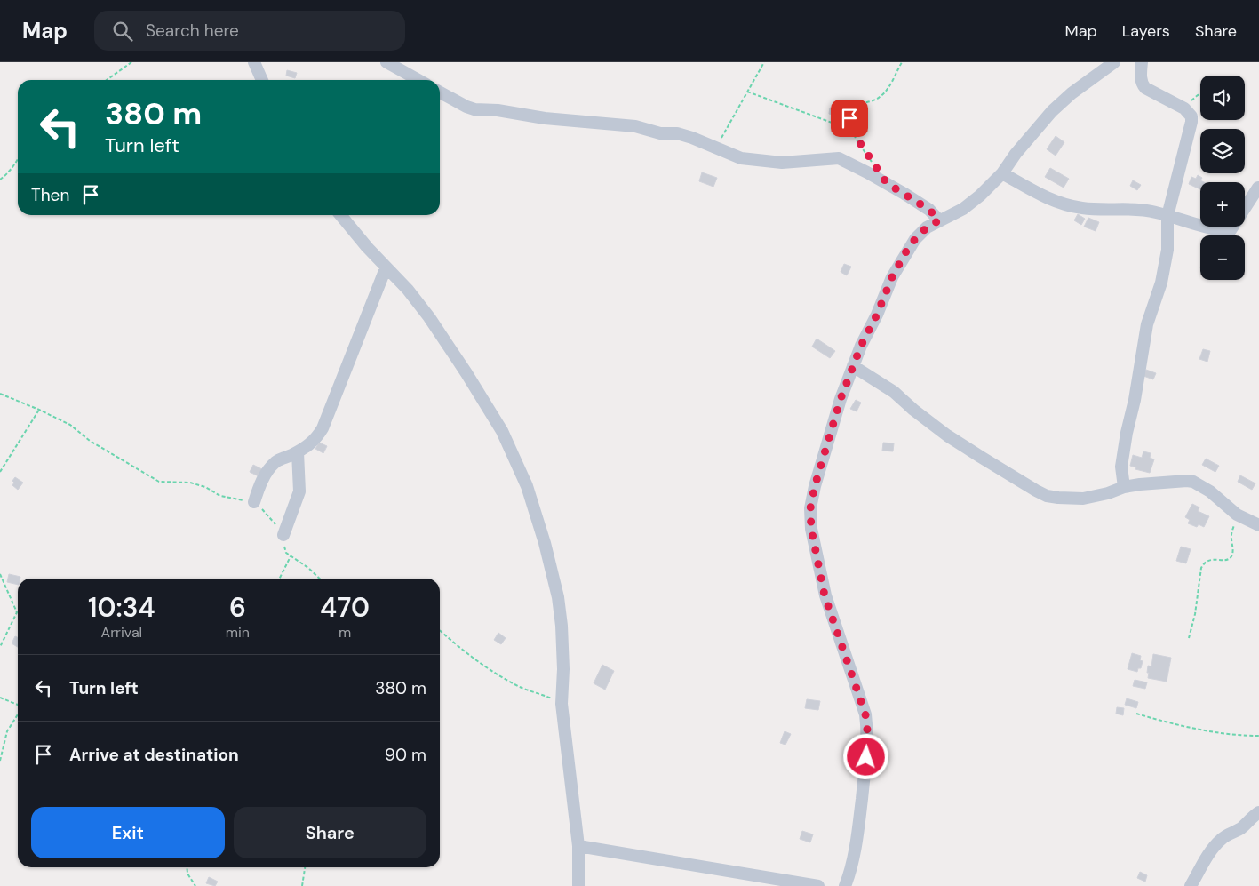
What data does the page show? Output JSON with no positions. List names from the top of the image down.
{
  "page": {
    "header": "Map",
    "search": "Search here",
    "nav": ["Map", "Layers", "Share"],
    "map_buttons": ["+", "−"],
    "turn": ["380 m", "Turn left"],
    "then": "Then",
    "eta": [
      "10:34",
      "Arrival",
      "6",
      "min",
      "470",
      "m"
    ],
    "list": [
      {
        "name": "Turn left",
        "value": "380 m"
      },
      {
        "name": "Arrive at destination",
        "value": "90 m"
      }
    ],
    "buttons": ["Exit", "Share"]
  }
}
